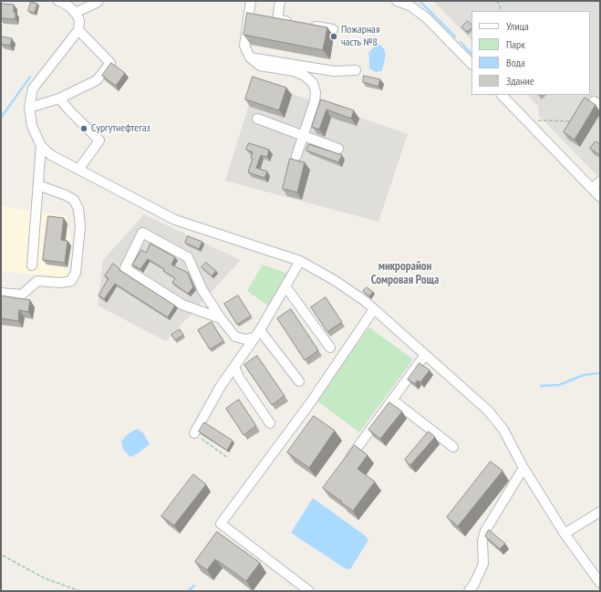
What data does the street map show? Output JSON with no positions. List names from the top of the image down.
{
  "districts": ["микрорайон Сомровая Роща"],
  "places": ["Пожарная часть №8", "Сургутнефтегаз"],
  "legend": [
    "Улица",
    "Парк",
    "Вода",
    "Здание"
  ]
}
